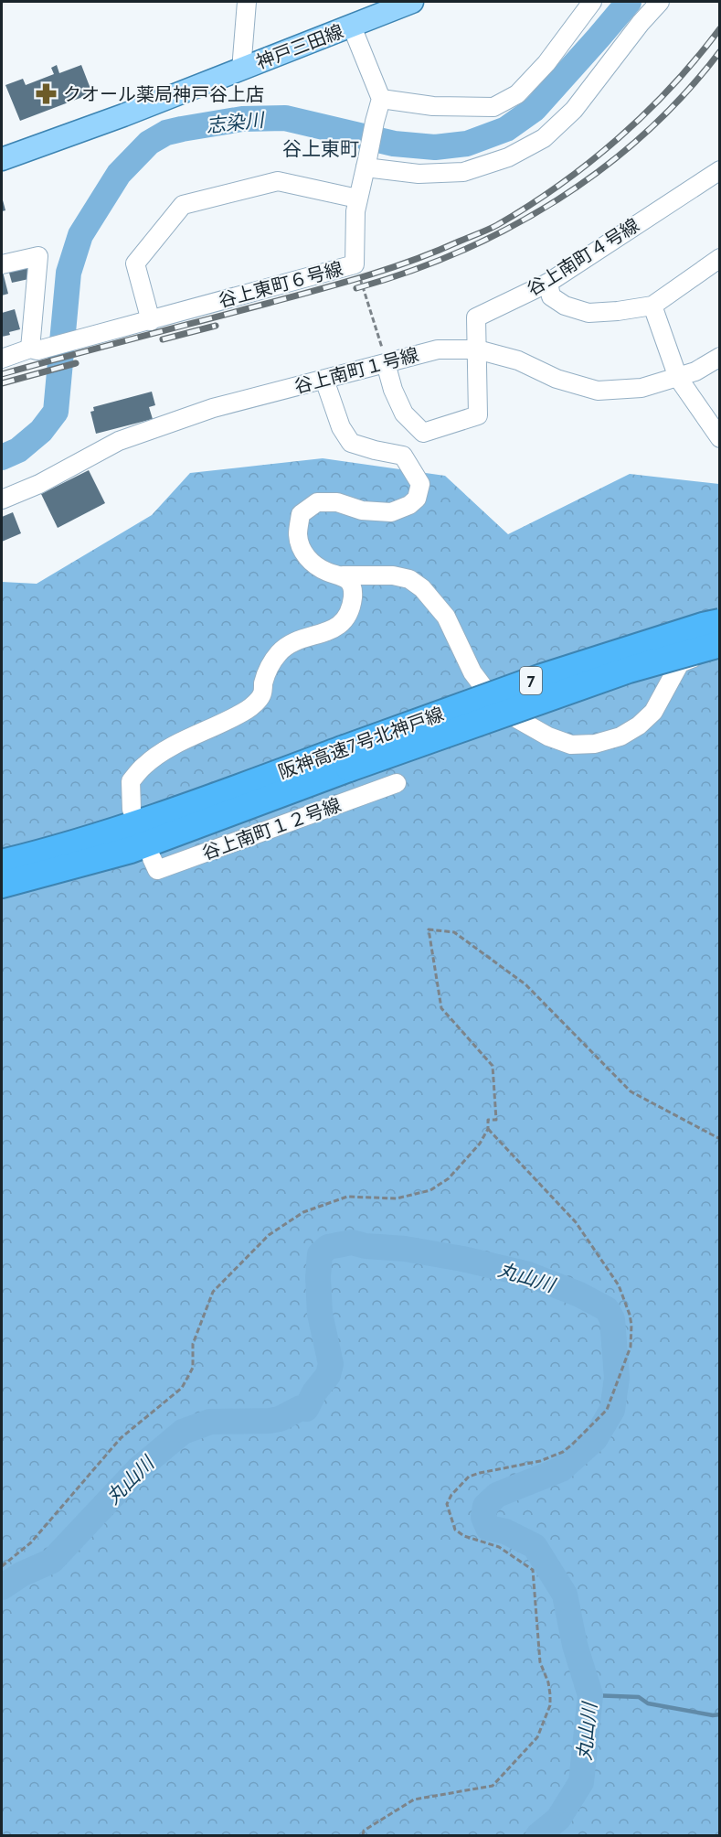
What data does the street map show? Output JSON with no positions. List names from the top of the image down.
{
  "streets": {
    "highway": ["7", "阪神高速7号北神戸線"],
    "main road": ["神戸三田線"],
    "street": [
      "谷上南町４号線",
      "谷上東町６号線",
      "谷上南町１号線",
      "谷上南町１２号線"
    ]
  },
  "crossings": [
    ["谷上南町４号線", "谷上南町１号線"]
  ],
  "districts": ["谷上東町"],
  "water": ["志染川", "丸山川"],
  "places": {
    "pharmacy": ["クオール薬局神戸谷上店"]
  }
}
